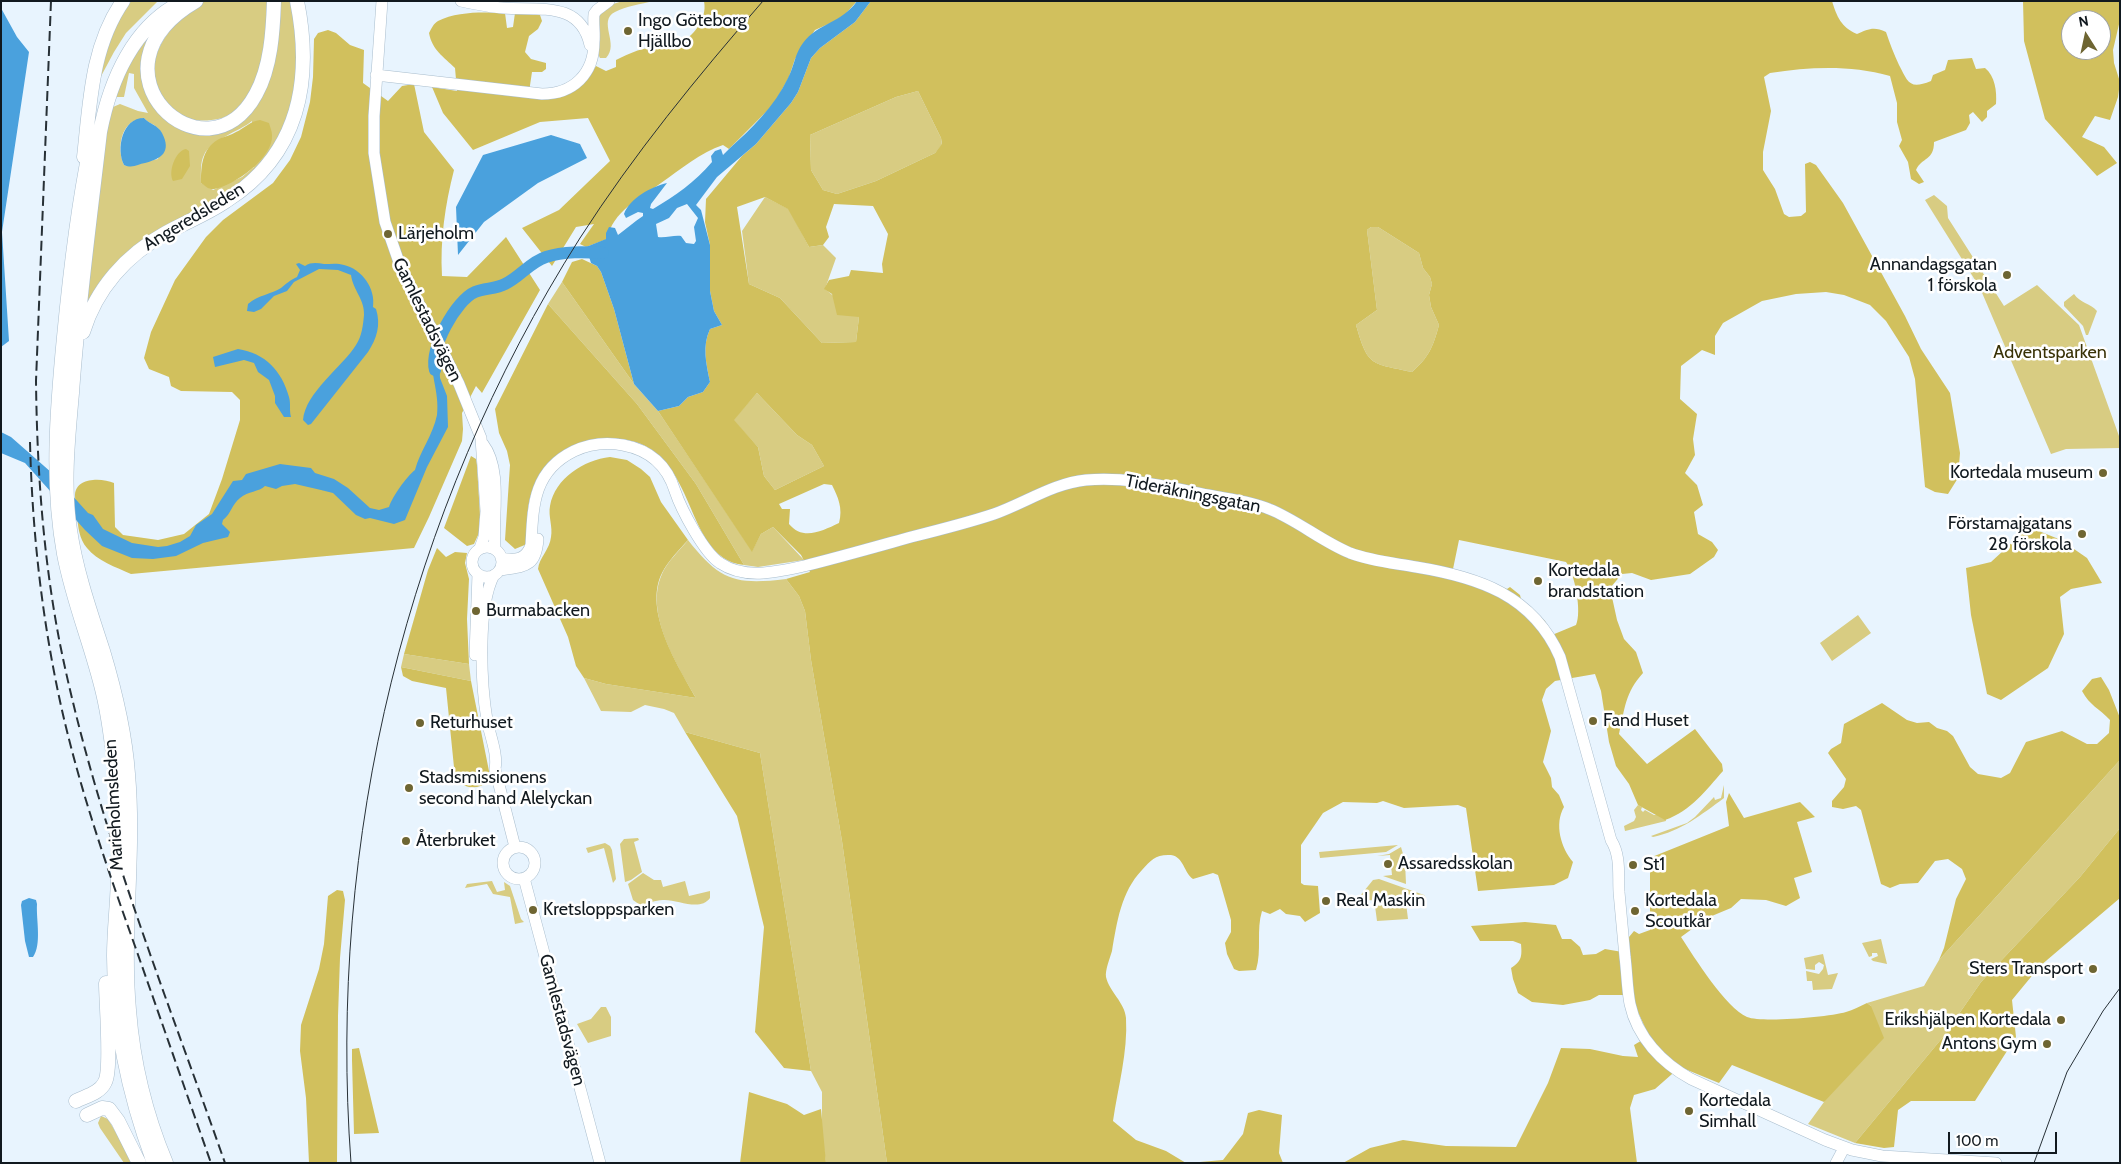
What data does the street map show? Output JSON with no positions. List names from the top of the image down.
{
  "streets": {
    "highway": ["Angeredsleden", "Marieholmsleden"],
    "street": ["Gamlestadsvägen", "Tideräkningsgatan"]
  },
  "crossings": [
    ["Angeredsleden", "Marieholmsleden"],
    ["Gamlestadsvägen", "Tideräkningsgatan"]
  ],
  "parks": ["Adventsparken"],
  "places": [
    "Ingo Göteborg Hjällbo",
    "Lärjeholm",
    "Annandagsgatan 1 förskola",
    "Kortedala museum",
    "Förstamajgatans 28 förskola",
    "Kortedala brandstation",
    "Burmabacken",
    "Fand Huset",
    "Returhuset",
    "Stadsmissionens second hand Alelyckan",
    "Återbruket",
    "Assaredsskolan",
    "St1",
    "Real Maskin",
    "Kretsloppsparken",
    "Kortedala Scoutkår",
    "Sters Transport",
    "Erikshjälpen Kortedala",
    "Antons Gym",
    "Kortedala Simhall"
  ],
  "scale_bar": "100 m",
  "north": "top"
}
